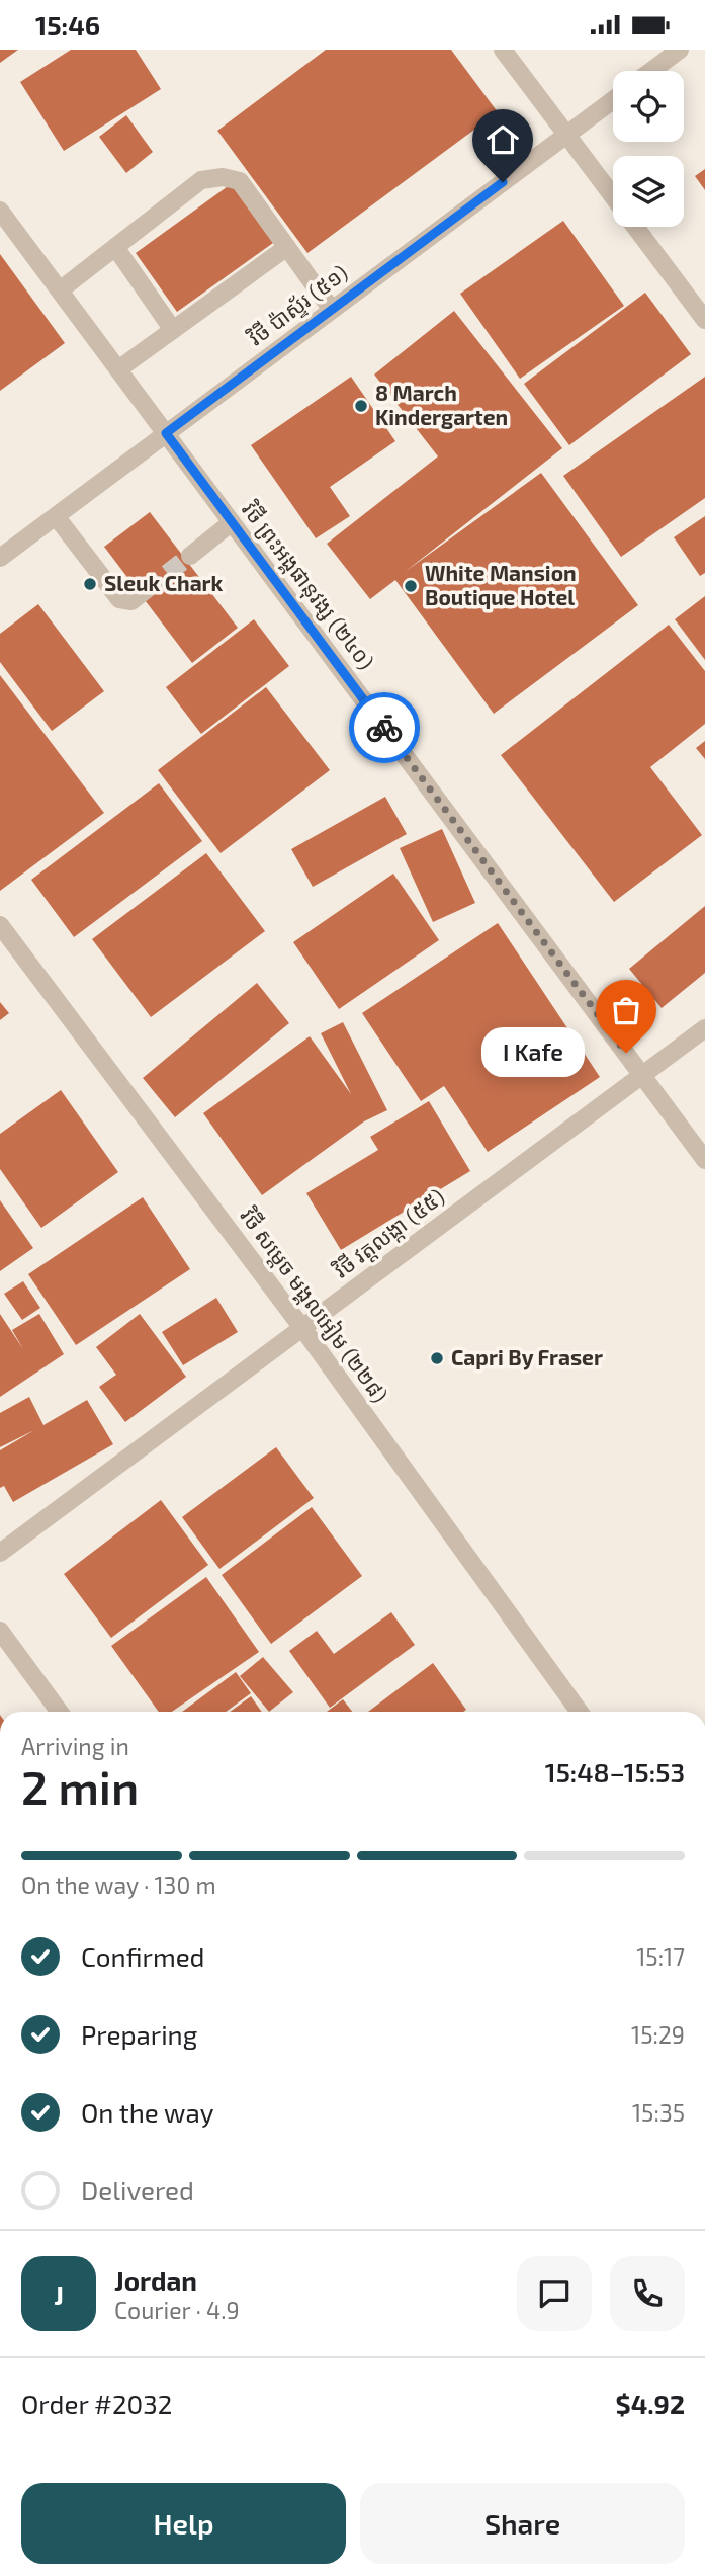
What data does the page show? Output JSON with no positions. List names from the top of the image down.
{
  "streets": {
    "street": [
      "វិថី ប៉ាស្ទ័រ (៥១)",
      "វិថី ព្រះអង្គផានុវង្ស (២៤០)",
      "វិថី វត្តលង្កា (៥៥)",
      "វិថី សម្តេច មង្គលអៀម (២២៨)"
    ]
  },
  "crossings": [
    ["វិថី ប៉ាស្ទ័រ (៥១)", "វិថី ព្រះអង្គផានុវង្ស (២៤០)"],
    ["វិថី ព្រះអង្គផានុវង្ស (២៤០)", "វិថី វត្តលង្កា (៥៥)"],
    ["វិថី វត្តលង្កា (៥៥)", "វិថី សម្តេច មង្គលអៀម (២២៨)"]
  ],
  "places": [
    "8 March Kindergarten",
    "Sleuk Chark",
    "White Mansion Boutique Hotel",
    "I Kafe",
    "Capri By Fraser"
  ],
  "page": {
    "status": "15:46",
    "bubble": "I Kafe",
    "heading": ["2 min", "Arriving in", "15:48–15:53"],
    "panel": [
      "Jordan",
      "Courier · 4.9",
      "Order #2032",
      "$4.92"
    ],
    "bar": "On the way · 130 m",
    "list": [
      ["Confirmed", "15:17"],
      ["Preparing", "15:29"],
      ["On the way", "15:35"],
      "Delivered"
    ],
    "round": "J",
    "buttons": ["Help", "Share"]
  }
}
